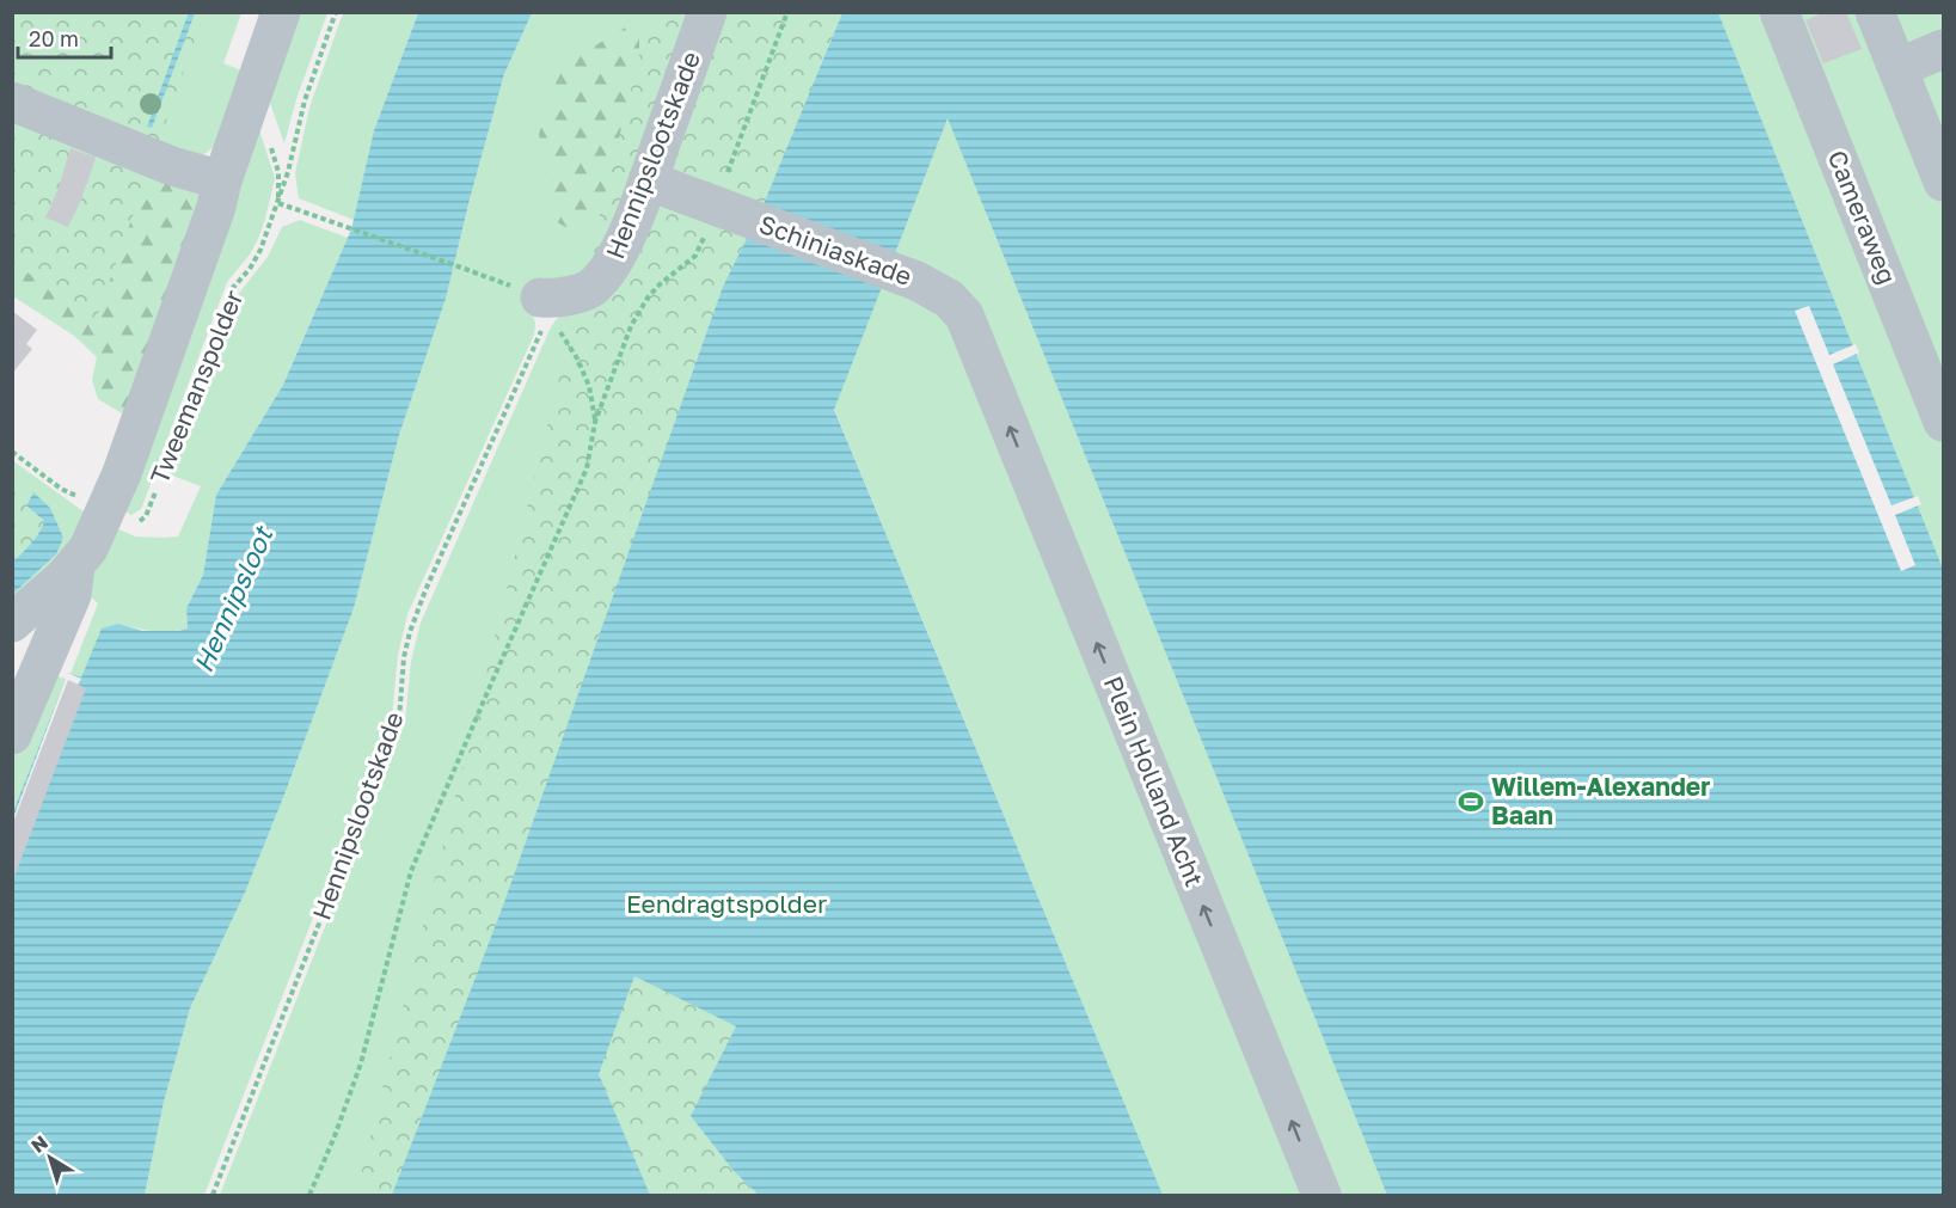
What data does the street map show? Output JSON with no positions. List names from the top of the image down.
{
  "streets": {
    "street": [
      "Hennipslootskade",
      "Cameraweg",
      "Schiniaskade",
      "Tweemanspolder",
      "Plein Holland Acht"
    ]
  },
  "crossings": [
    ["Hennipslootskade", "Schiniaskade"],
    ["Schiniaskade", "Plein Holland Acht"]
  ],
  "one_way": ["Plein Holland Acht"],
  "water": ["Hennipsloot"],
  "parks": ["Eendragtspolder"],
  "places": {
    "sports": ["Willem-Alexander Baan"]
  },
  "scale_bar": "20 m",
  "north": "top left"
}
